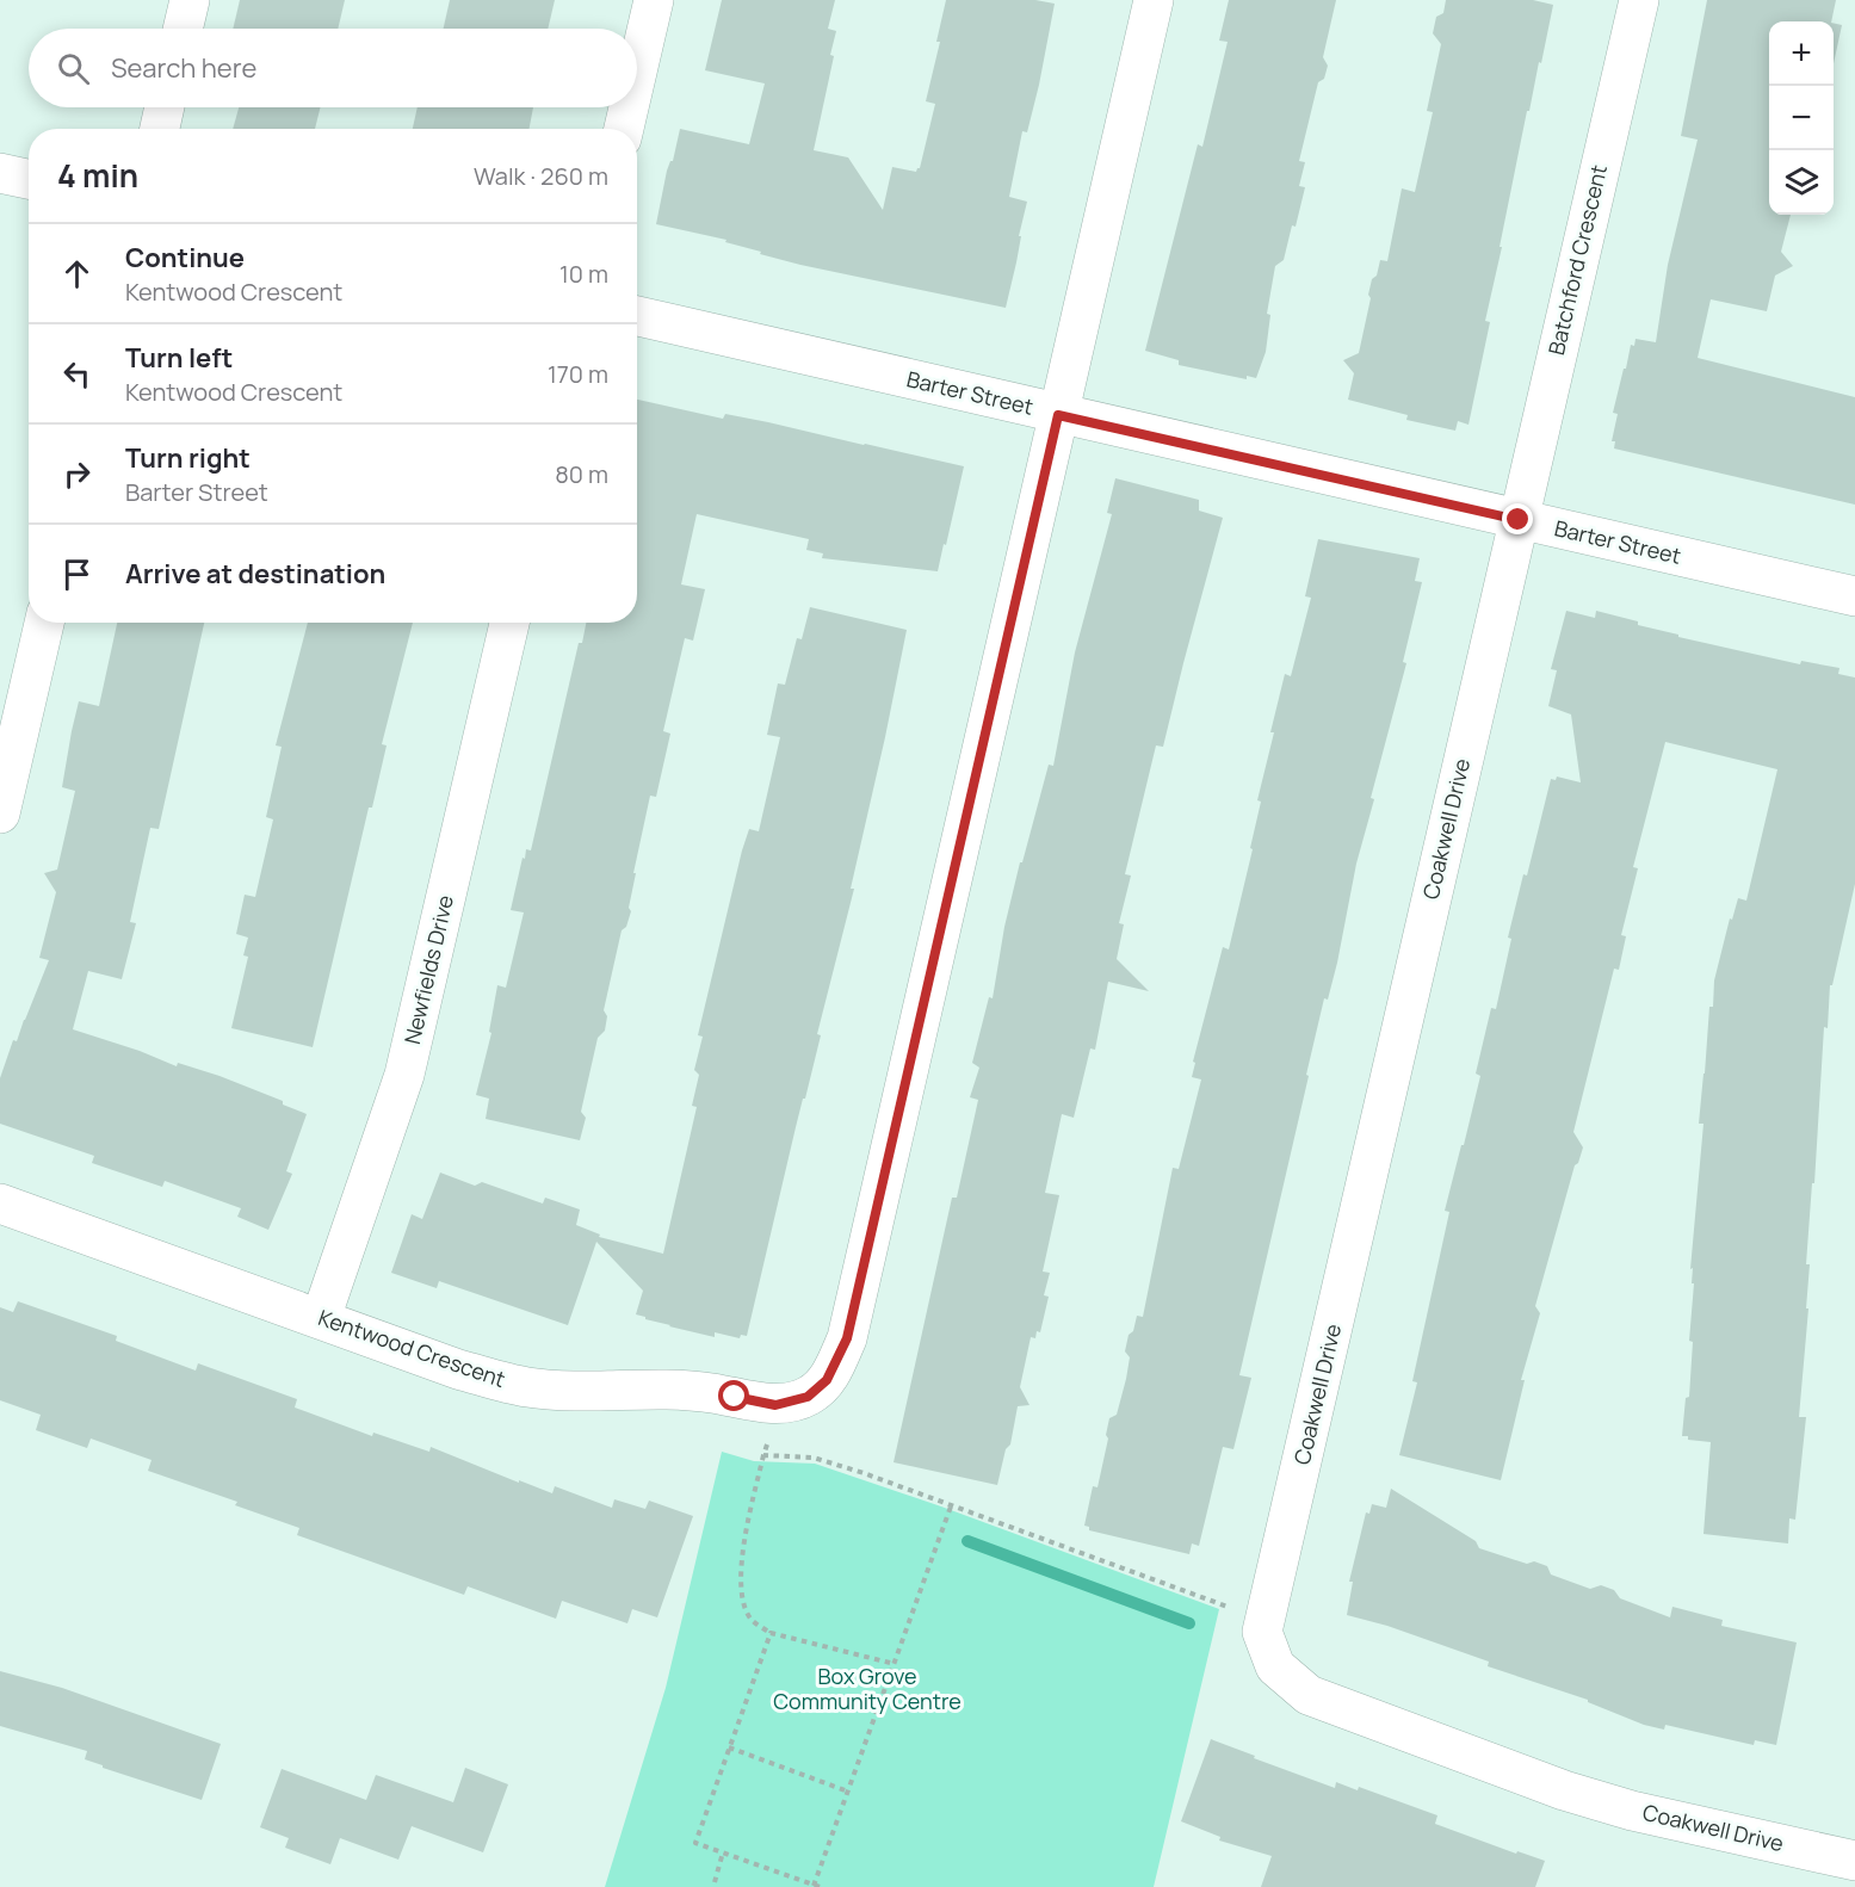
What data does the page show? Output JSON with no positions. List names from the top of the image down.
{
  "streets": {
    "street": [
      "Batchford Crescent",
      "Barter Street",
      "Coakwell Drive",
      "Newfields Drive",
      "Kentwood Crescent"
    ]
  },
  "crossings": [
    ["Batchford Crescent", "Barter Street"],
    ["Batchford Crescent", "Coakwell Drive"],
    ["Barter Street", "Coakwell Drive"],
    ["Barter Street", "Kentwood Crescent"],
    ["Newfields Drive", "Kentwood Crescent"]
  ],
  "parks": ["Box Grove Community Centre"],
  "page": {
    "map_buttons": ["+", "−"],
    "search": "Search here",
    "heading": ["4 min", "Walk · 260 m"],
    "list": [
      ["Continue", "Kentwood Crescent", "10 m"],
      ["Turn left", "Kentwood Crescent", "170 m"],
      ["Turn right", "Barter Street", "80 m"],
      "Arrive at destination"
    ]
  }
}
